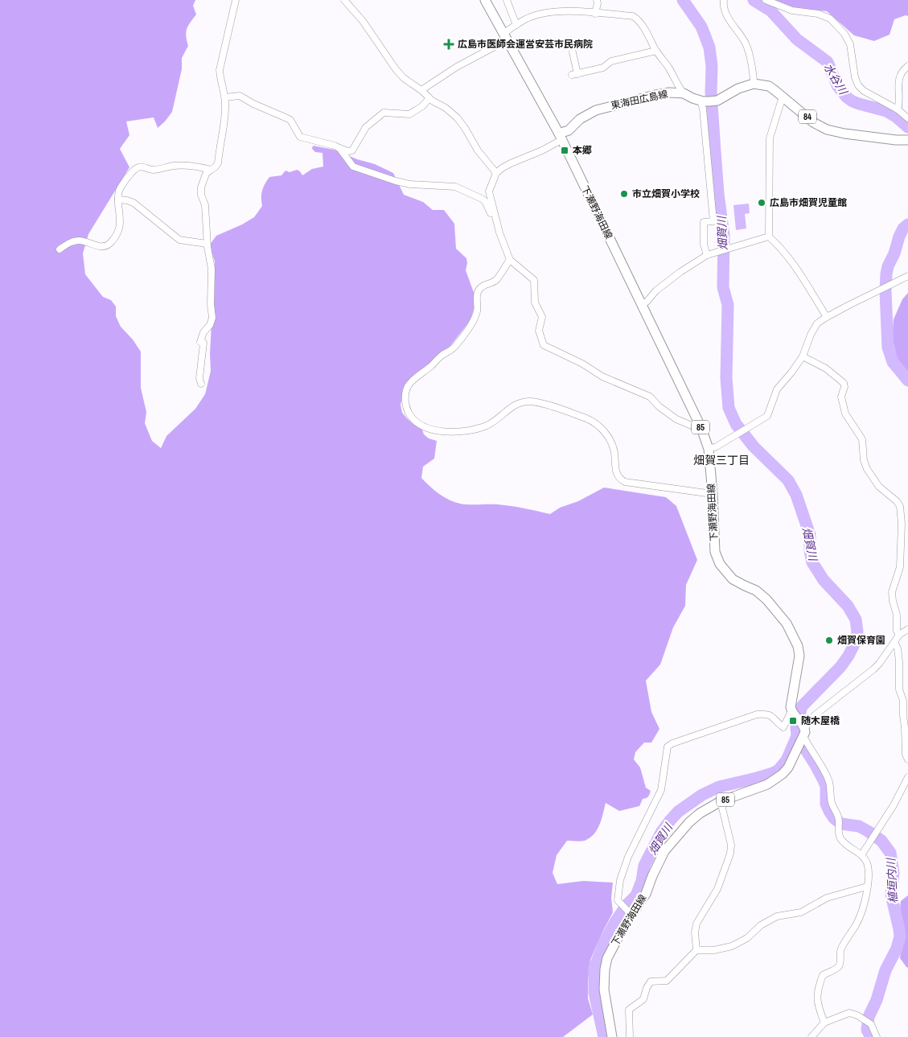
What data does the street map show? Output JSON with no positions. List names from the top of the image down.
{
  "streets": {
    "main road": [
      "東海田広島線",
      "84",
      "下瀬野海田線",
      "85"
    ]
  },
  "crossings": [
    ["東海田広島線", "84"],
    ["東海田広島線", "下瀬野海田線"]
  ],
  "districts": ["畑賀三丁目"],
  "water": ["水谷川", "畑賀川", "植垣内川"],
  "places": {
    "health": ["広島市医師会運営安芸市民病院"],
    "transit": ["本郷", "随木屋橋"],
    "other": ["市立畑賀小学校", "広島市畑賀児童館", "畑賀保育園"]
  }
}
